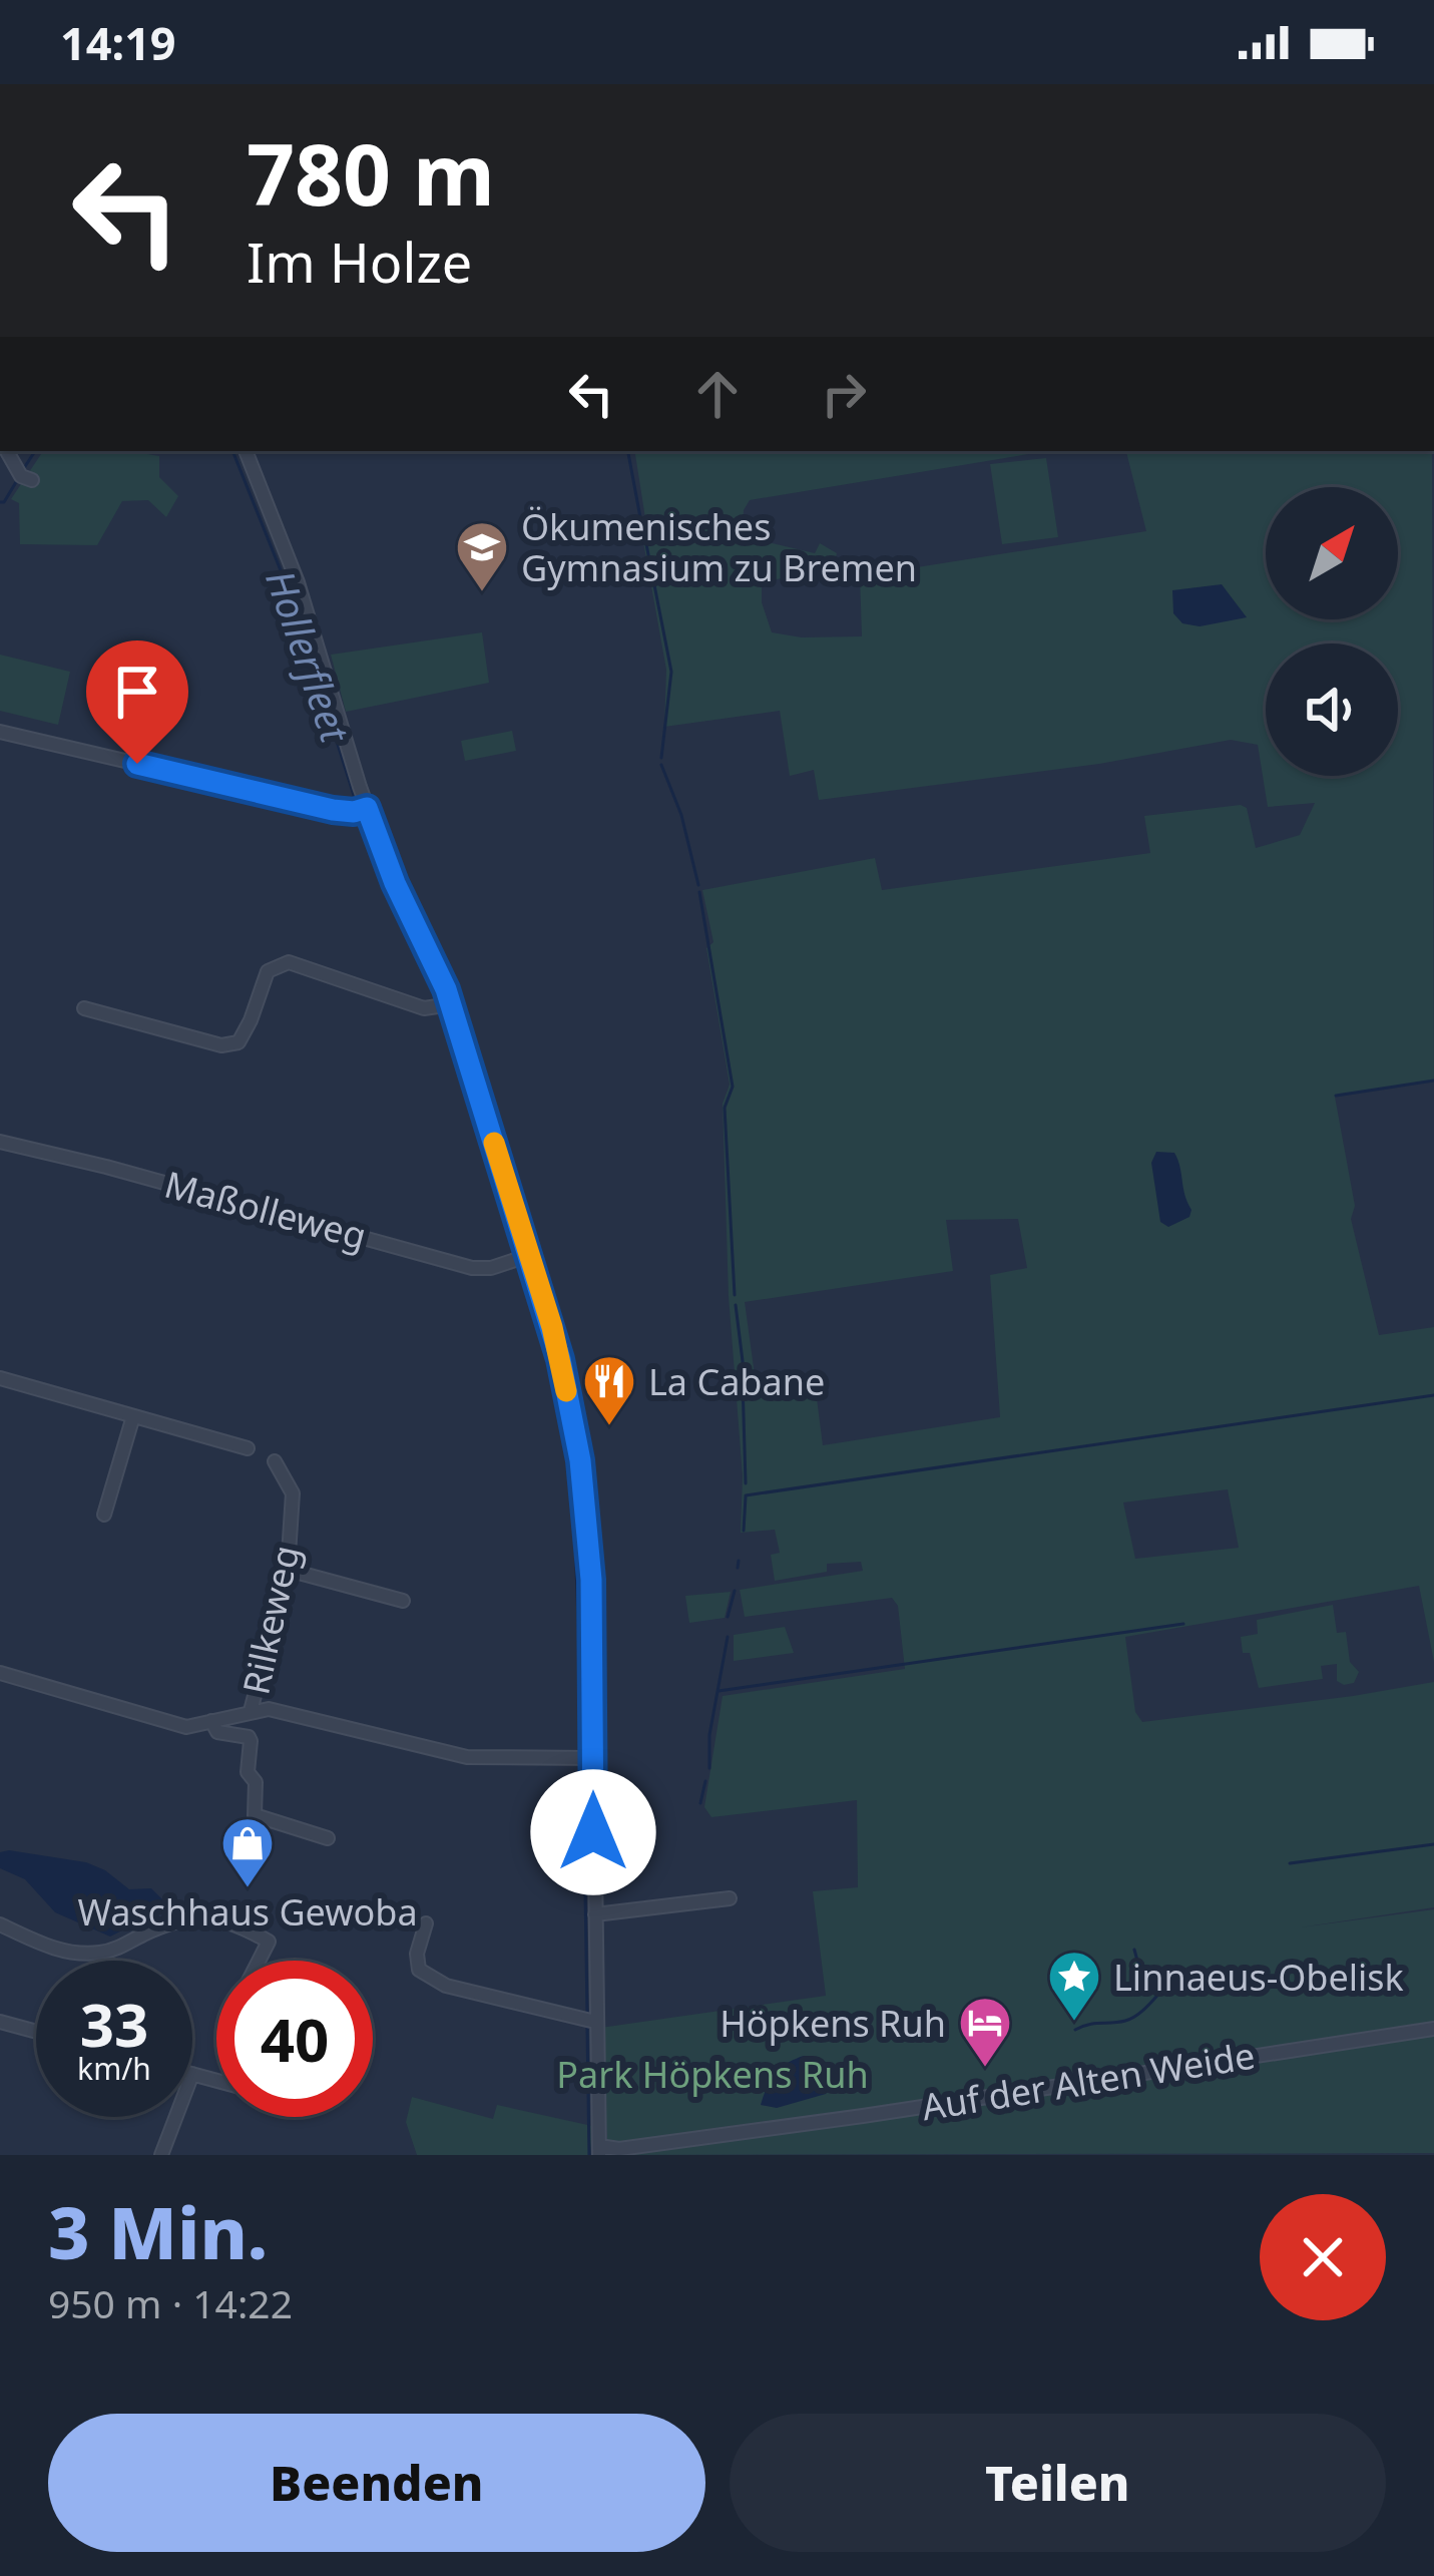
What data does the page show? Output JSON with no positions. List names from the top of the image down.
{
  "streets": {
    "street": ["Maßolleweg", "Rilkeweg", "Auf der Alten Weide"]
  },
  "water": ["Hollerfleet"],
  "parks": ["Park Höpkens Ruh"],
  "places": {
    "school or university": ["Ökumenisches Gymnasium zu Bremen"],
    "restaurant": ["La Cabane"],
    "shop": ["Waschhaus Gewoba"],
    "place": ["Linnaeus-Obelisk"],
    "hotel": ["Höpkens Ruh"]
  },
  "north": "top right",
  "page": {
    "status": "14:19",
    "turn": ["780 m", "Im Holze"],
    "speed": "33 km/h",
    "limit": "40",
    "heading": ["3 Min.", "950 m · 14:22"],
    "buttons": ["Beenden", "Teilen"]
  }
}
